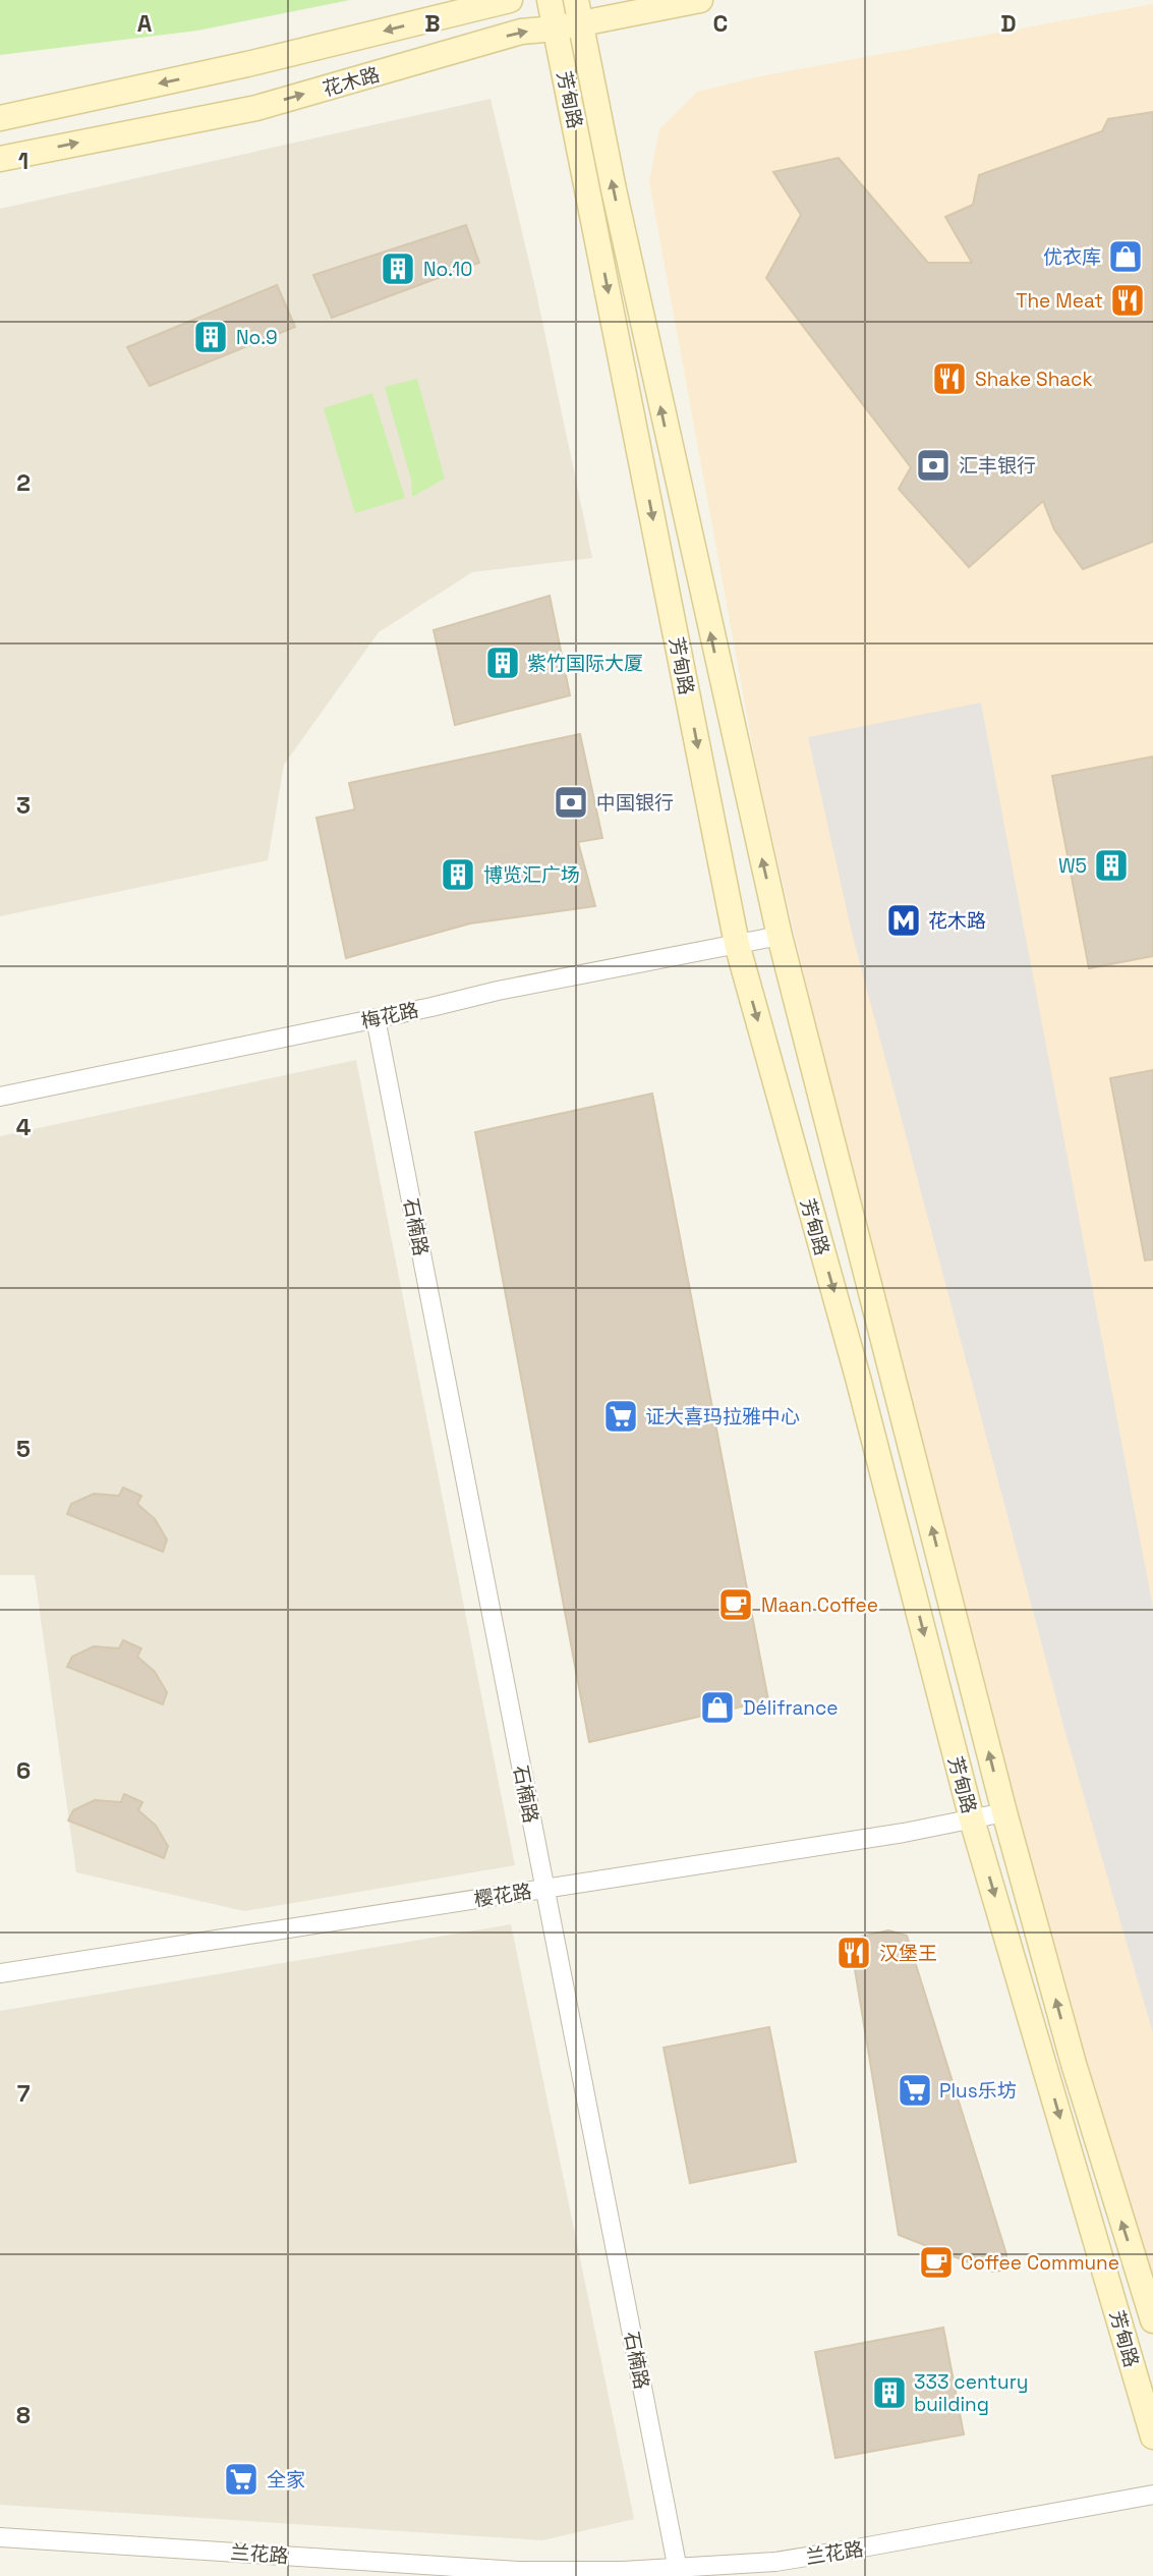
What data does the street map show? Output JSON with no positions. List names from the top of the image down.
{
  "streets": {
    "main road": ["花木路", "芳甸路"],
    "street": [
      "梅花路",
      "石楠路",
      "樱花路",
      "兰花路"
    ]
  },
  "crossings": [
    ["花木路", "芳甸路"],
    ["芳甸路", "梅花路"],
    ["芳甸路", "樱花路"],
    ["梅花路", "石楠路"],
    ["石楠路", "樱花路"],
    ["石楠路", "兰花路"]
  ],
  "places": {
    "shop": ["优衣库", "Délifrance"],
    "building": [
      "No.10",
      "No.9",
      "紫竹国际大厦",
      "W5",
      "博览汇广场",
      "333 century building"
    ],
    "restaurant": ["The Meat", "Shake Shack", "汉堡王"],
    "bank": ["汇丰银行", "中国银行"],
    "metro station": ["花木路"],
    "supermarket": ["证大喜玛拉雅中心", "Plus乐坊", "全家"],
    "cafe": ["Maan Coffee", "Coffee Commune"]
  },
  "grid": {
    "columns": [
      "A",
      "B",
      "C",
      "D"
    ],
    "rows": [
      "1",
      "2",
      "3",
      "4",
      "5",
      "6",
      "7",
      "8"
    ]
  }
}
